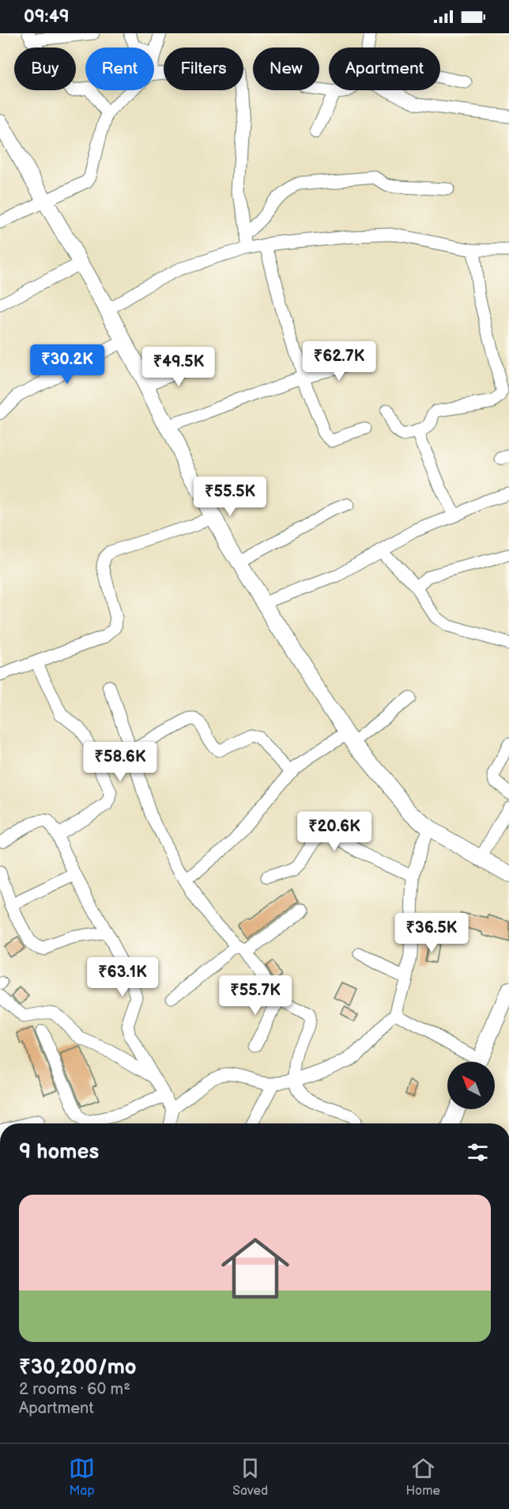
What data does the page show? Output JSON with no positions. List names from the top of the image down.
{
  "north": "top left",
  "page": {
    "status": "09:49",
    "chip": [
      "Buy",
      "Rent",
      "Filters",
      "New",
      "Apartment"
    ],
    "price": [
      "₹62.7K",
      "₹30.2K",
      "₹49.5K",
      "₹55.5K",
      "₹58.6K",
      "₹20.6K",
      "₹36.5K",
      "₹63.1K",
      "₹55.7K"
    ],
    "heading": "9 homes",
    "list": [
      {
        "name": "₹30,200/mo",
        "note": "2 rooms · 60 m² · Apartment"
      }
    ],
    "tabs": ["Map", "Saved", "Home"]
  }
}
